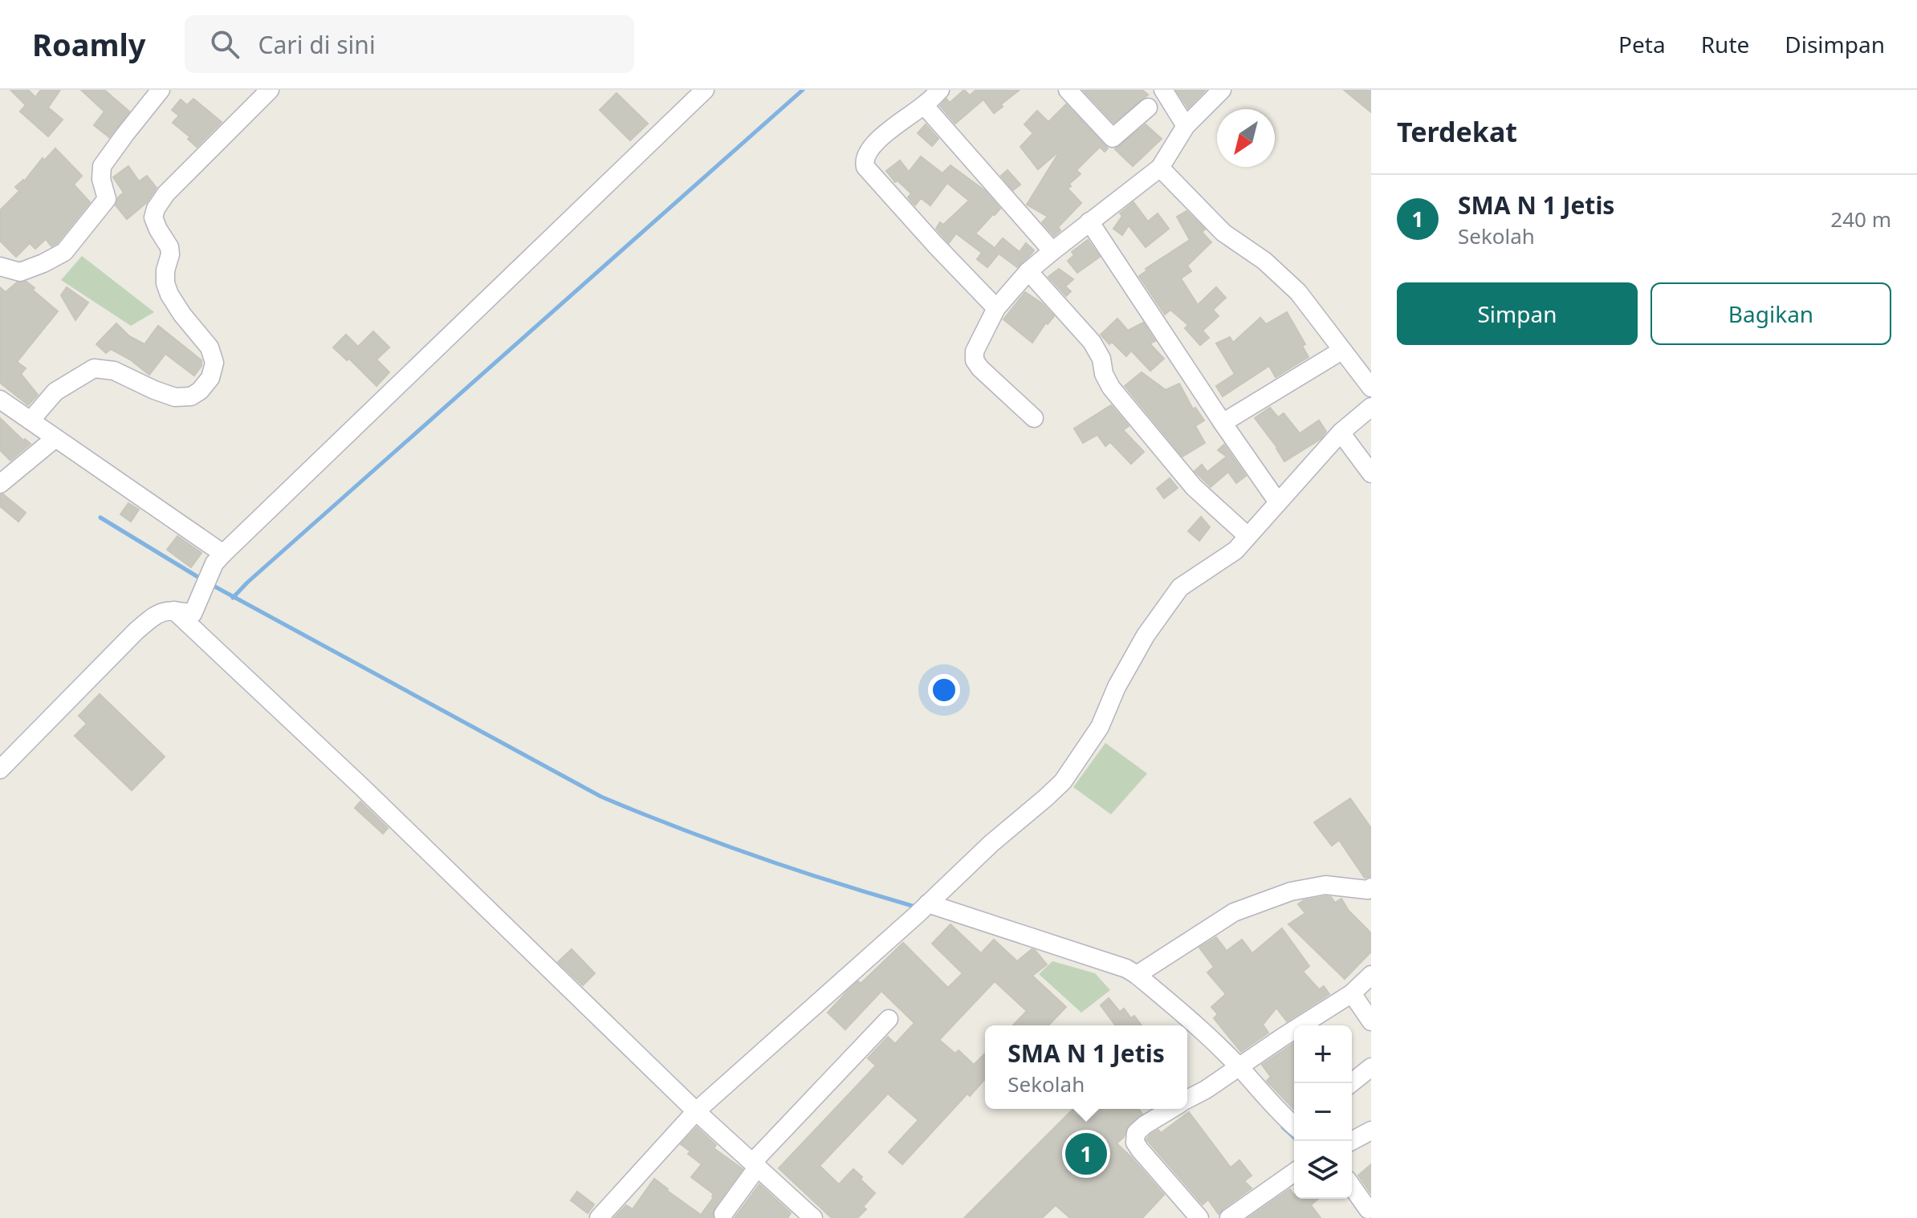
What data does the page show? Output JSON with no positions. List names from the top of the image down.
{
  "north": "bottom left",
  "page": {
    "header": "Roamly",
    "search": "Cari di sini",
    "nav": ["Peta", "Rute", "Disimpan"],
    "heading": "Terdekat",
    "list": [
      {
        "mark": "1",
        "name": "SMA N 1 Jetis",
        "note": "Sekolah",
        "value": "240 m"
      }
    ],
    "buttons": ["Simpan", "Bagikan"],
    "map_buttons": ["+", "−"],
    "popup": ["SMA N 1 Jetis", "Sekolah"],
    "pins": "1"
  }
}
